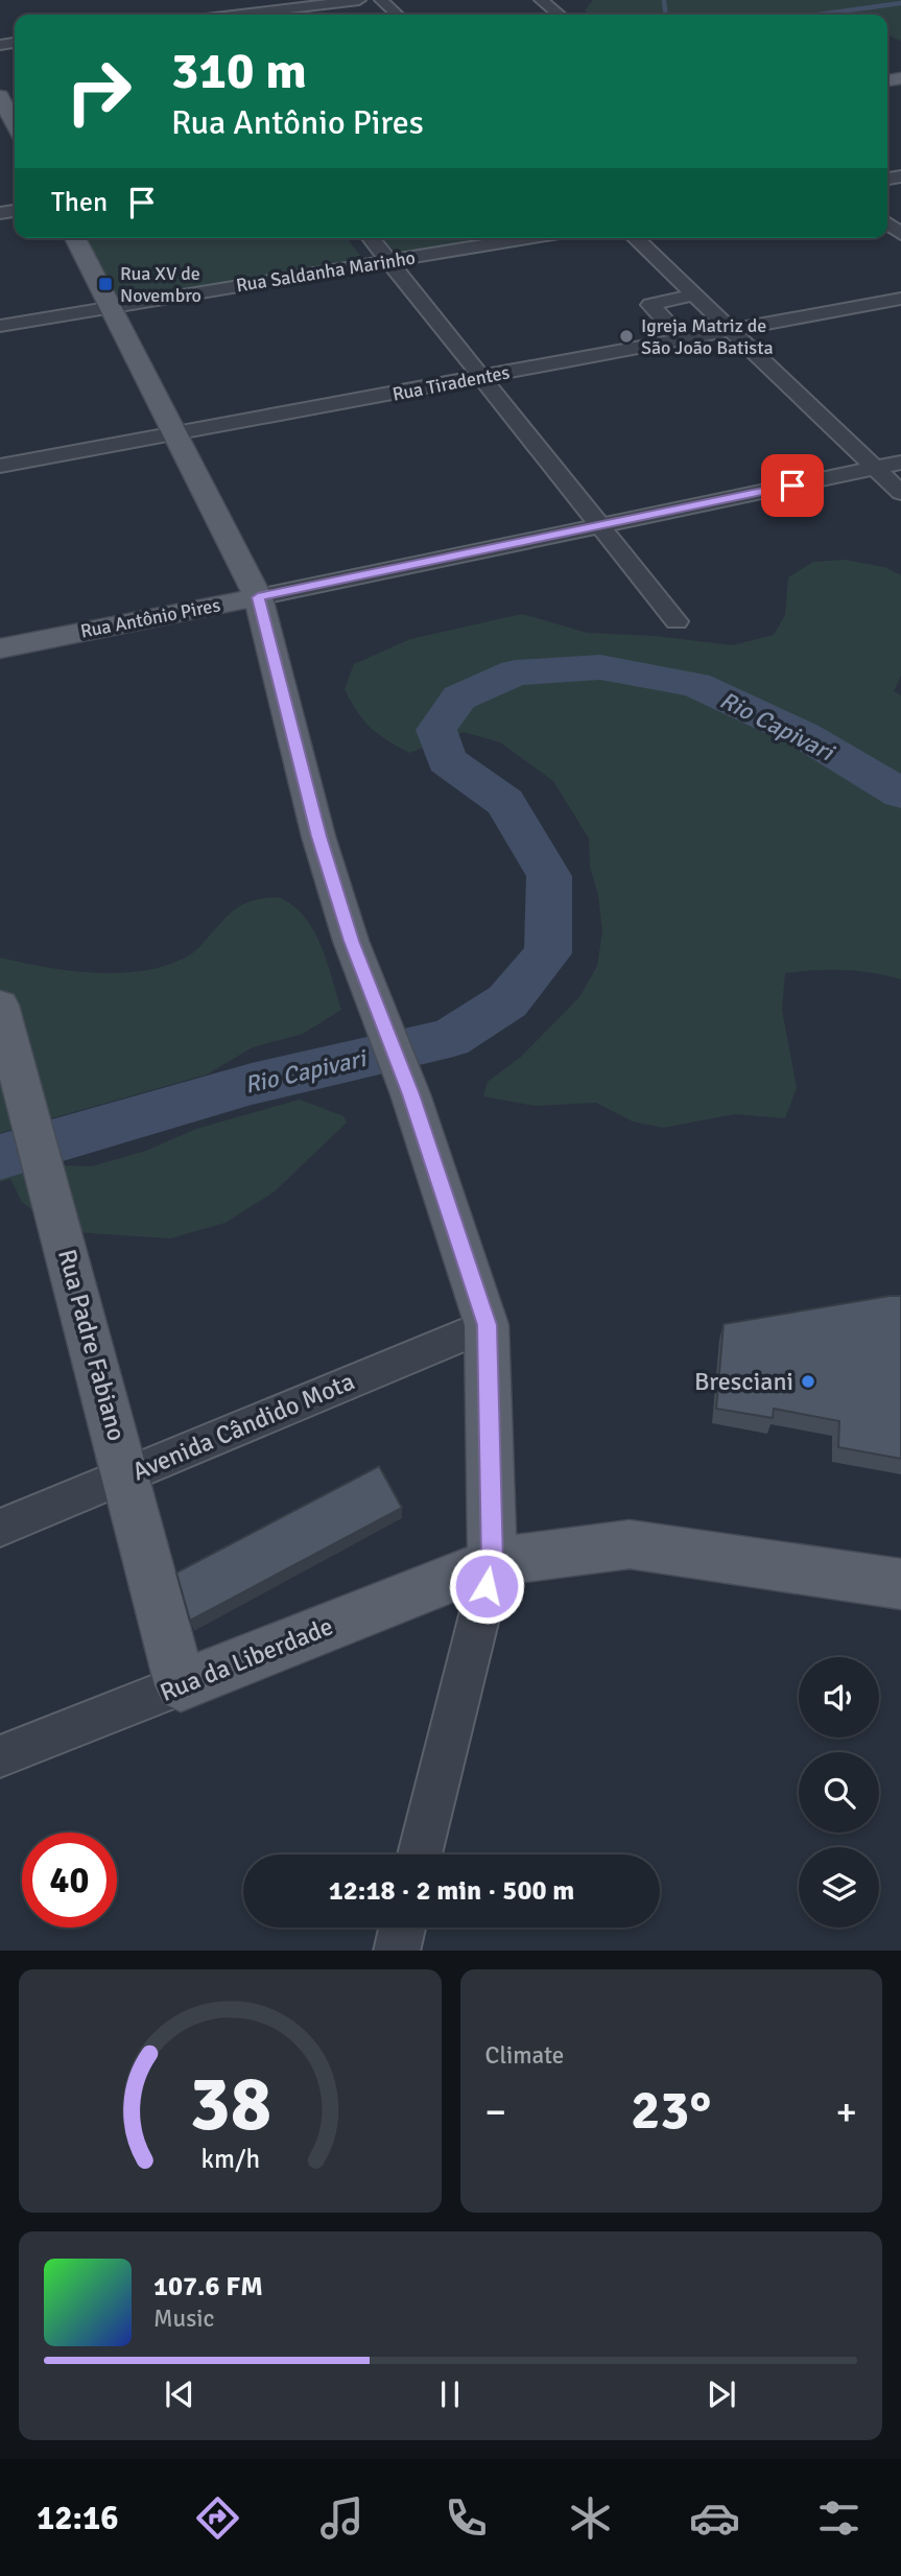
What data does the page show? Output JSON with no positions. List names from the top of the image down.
{
  "streets": {
    "main road": ["Rua Antônio Pires", "Rua Padre Fabiano", "Rua da Liberdade"],
    "street": ["Rua Saldanha Marinho", "Rua Tiradentes", "Avenida Cândido Mota"]
  },
  "crossings": [
    ["Rua Padre Fabiano", "Avenida Cândido Mota"],
    ["Rua Padre Fabiano", "Rua da Liberdade"]
  ],
  "water": ["Rio Capivari"],
  "places": {
    "transit": ["Rua XV de Novembro"],
    "other": ["Igreja Matriz de São João Batista", "Bresciani"]
  },
  "page": {
    "turn": ["310 m", "Rua Antônio Pires"],
    "then": "Then",
    "limit": "40",
    "trip": "12:18 · 2 min · 500 m",
    "tile": "Climate",
    "heat": ["−", "23°", "+"],
    "song": ["107.6 FM", "Music"],
    "tabs": "12:16",
    "gauge": ["38", "km/h"]
  }
}
